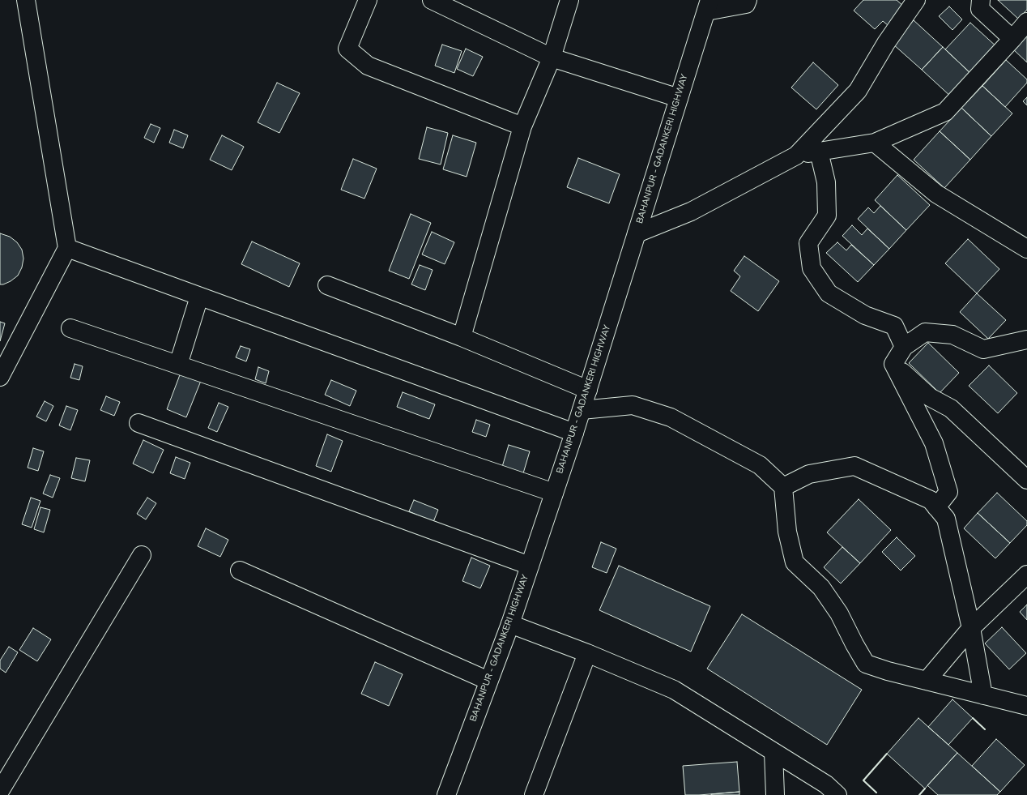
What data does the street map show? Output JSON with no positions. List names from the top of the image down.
{
  "streets": {
    "main road": ["BAHANPUR - GADANKERI HIGHWAY"]
  }
}
